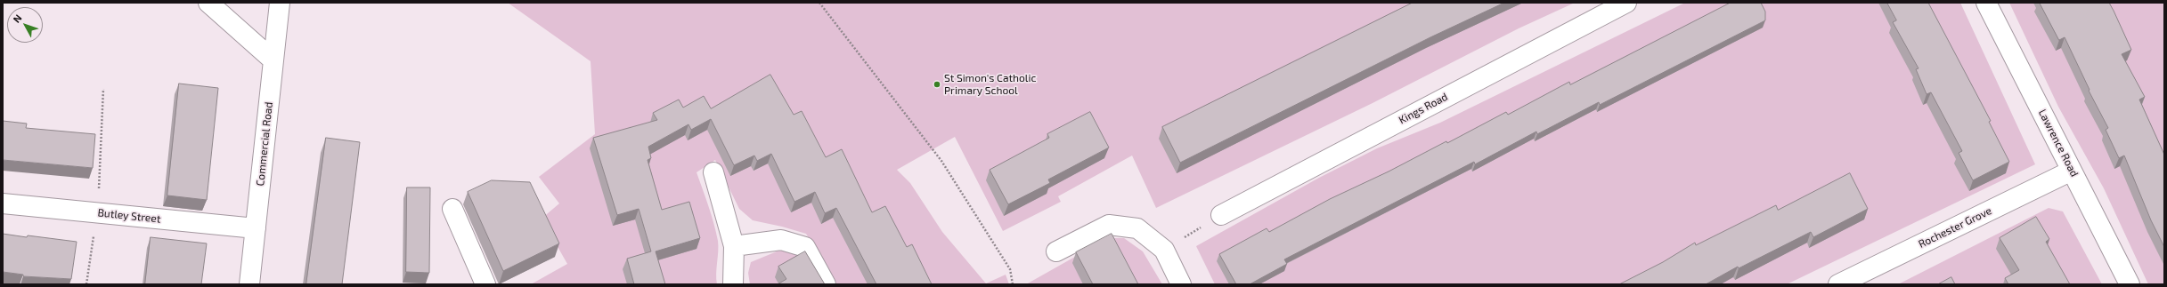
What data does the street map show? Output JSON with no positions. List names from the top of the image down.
{
  "streets": {
    "street": [
      "Kings Road",
      "Lawrence Road",
      "Commercial Road",
      "Butley Street",
      "Rochester Grove"
    ]
  },
  "crossings": [
    ["Lawrence Road", "Rochester Grove"],
    ["Commercial Road", "Butley Street"]
  ],
  "places": ["St Simon's Catholic Primary School"],
  "north": "top left"
}
